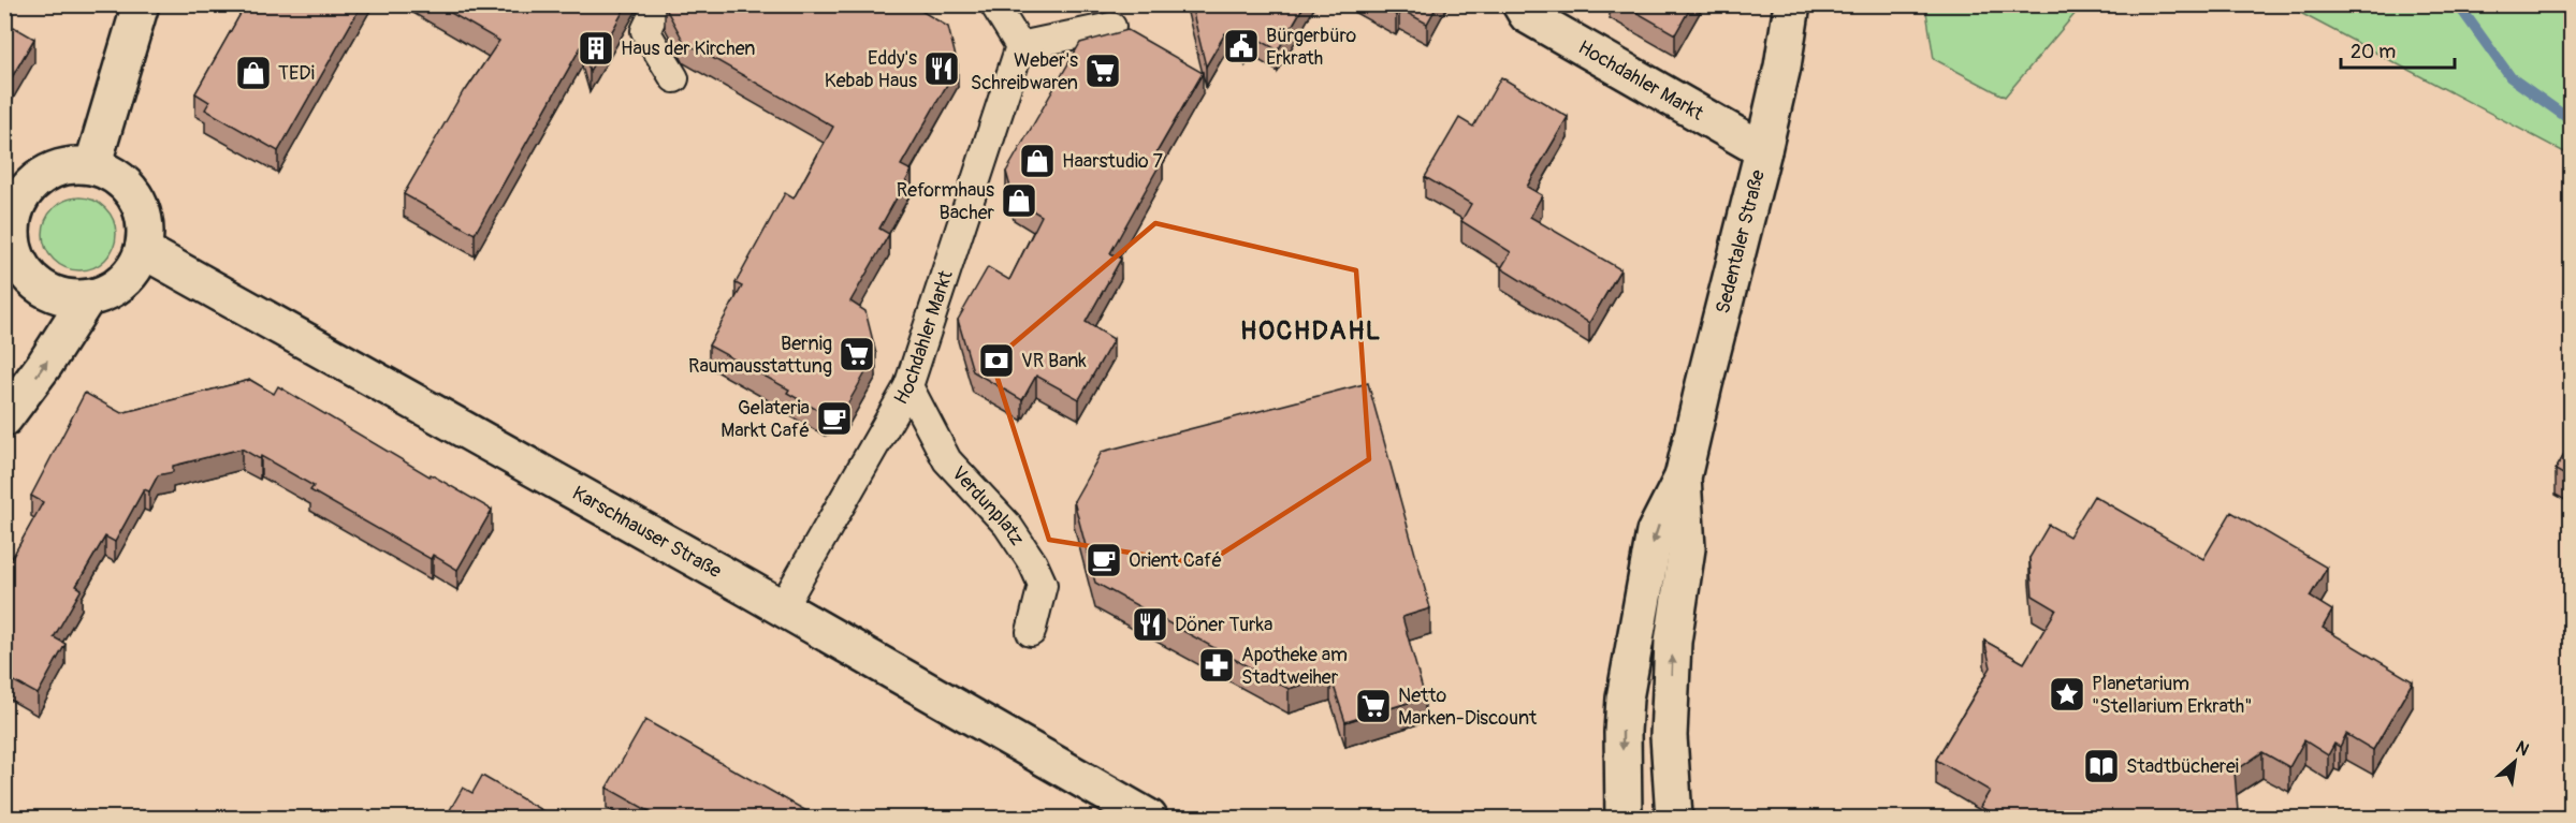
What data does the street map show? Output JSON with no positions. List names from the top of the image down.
{
  "streets": {
    "street": [
      "Hochdahler Markt",
      "Sedentaler Straße",
      "Verdunplatz",
      "Karschhauser Straße"
    ]
  },
  "crossings": [
    ["Hochdahler Markt", "Sedentaler Straße"],
    ["Hochdahler Markt", "Verdunplatz"],
    ["Hochdahler Markt", "Karschhauser Straße"]
  ],
  "districts": ["HOCHDAHL"],
  "places": {
    "public building": ["Bürgerbüro Erkrath"],
    "building": ["Haus der Kirchen"],
    "restaurant": ["Eddy's Kebab Haus", "Döner Turka"],
    "supermarket": ["Weber's Schreibwaren", "Bernig Raumausstattung", "Netto Marken-Discount"],
    "shop": ["TEDi", "Haarstudio 7", "Reformhaus Bacher"],
    "bank": ["VR Bank"],
    "cafe": ["Gelateria Markt Café", "Orient Café"],
    "pharmacy": ["Apotheke am Stadtweiher"],
    "place": ["Planetarium \"Stellarium Erkrath\""],
    "library": ["Stadtbücherei"]
  },
  "scale_bar": "20 m",
  "north": "top right"
}
